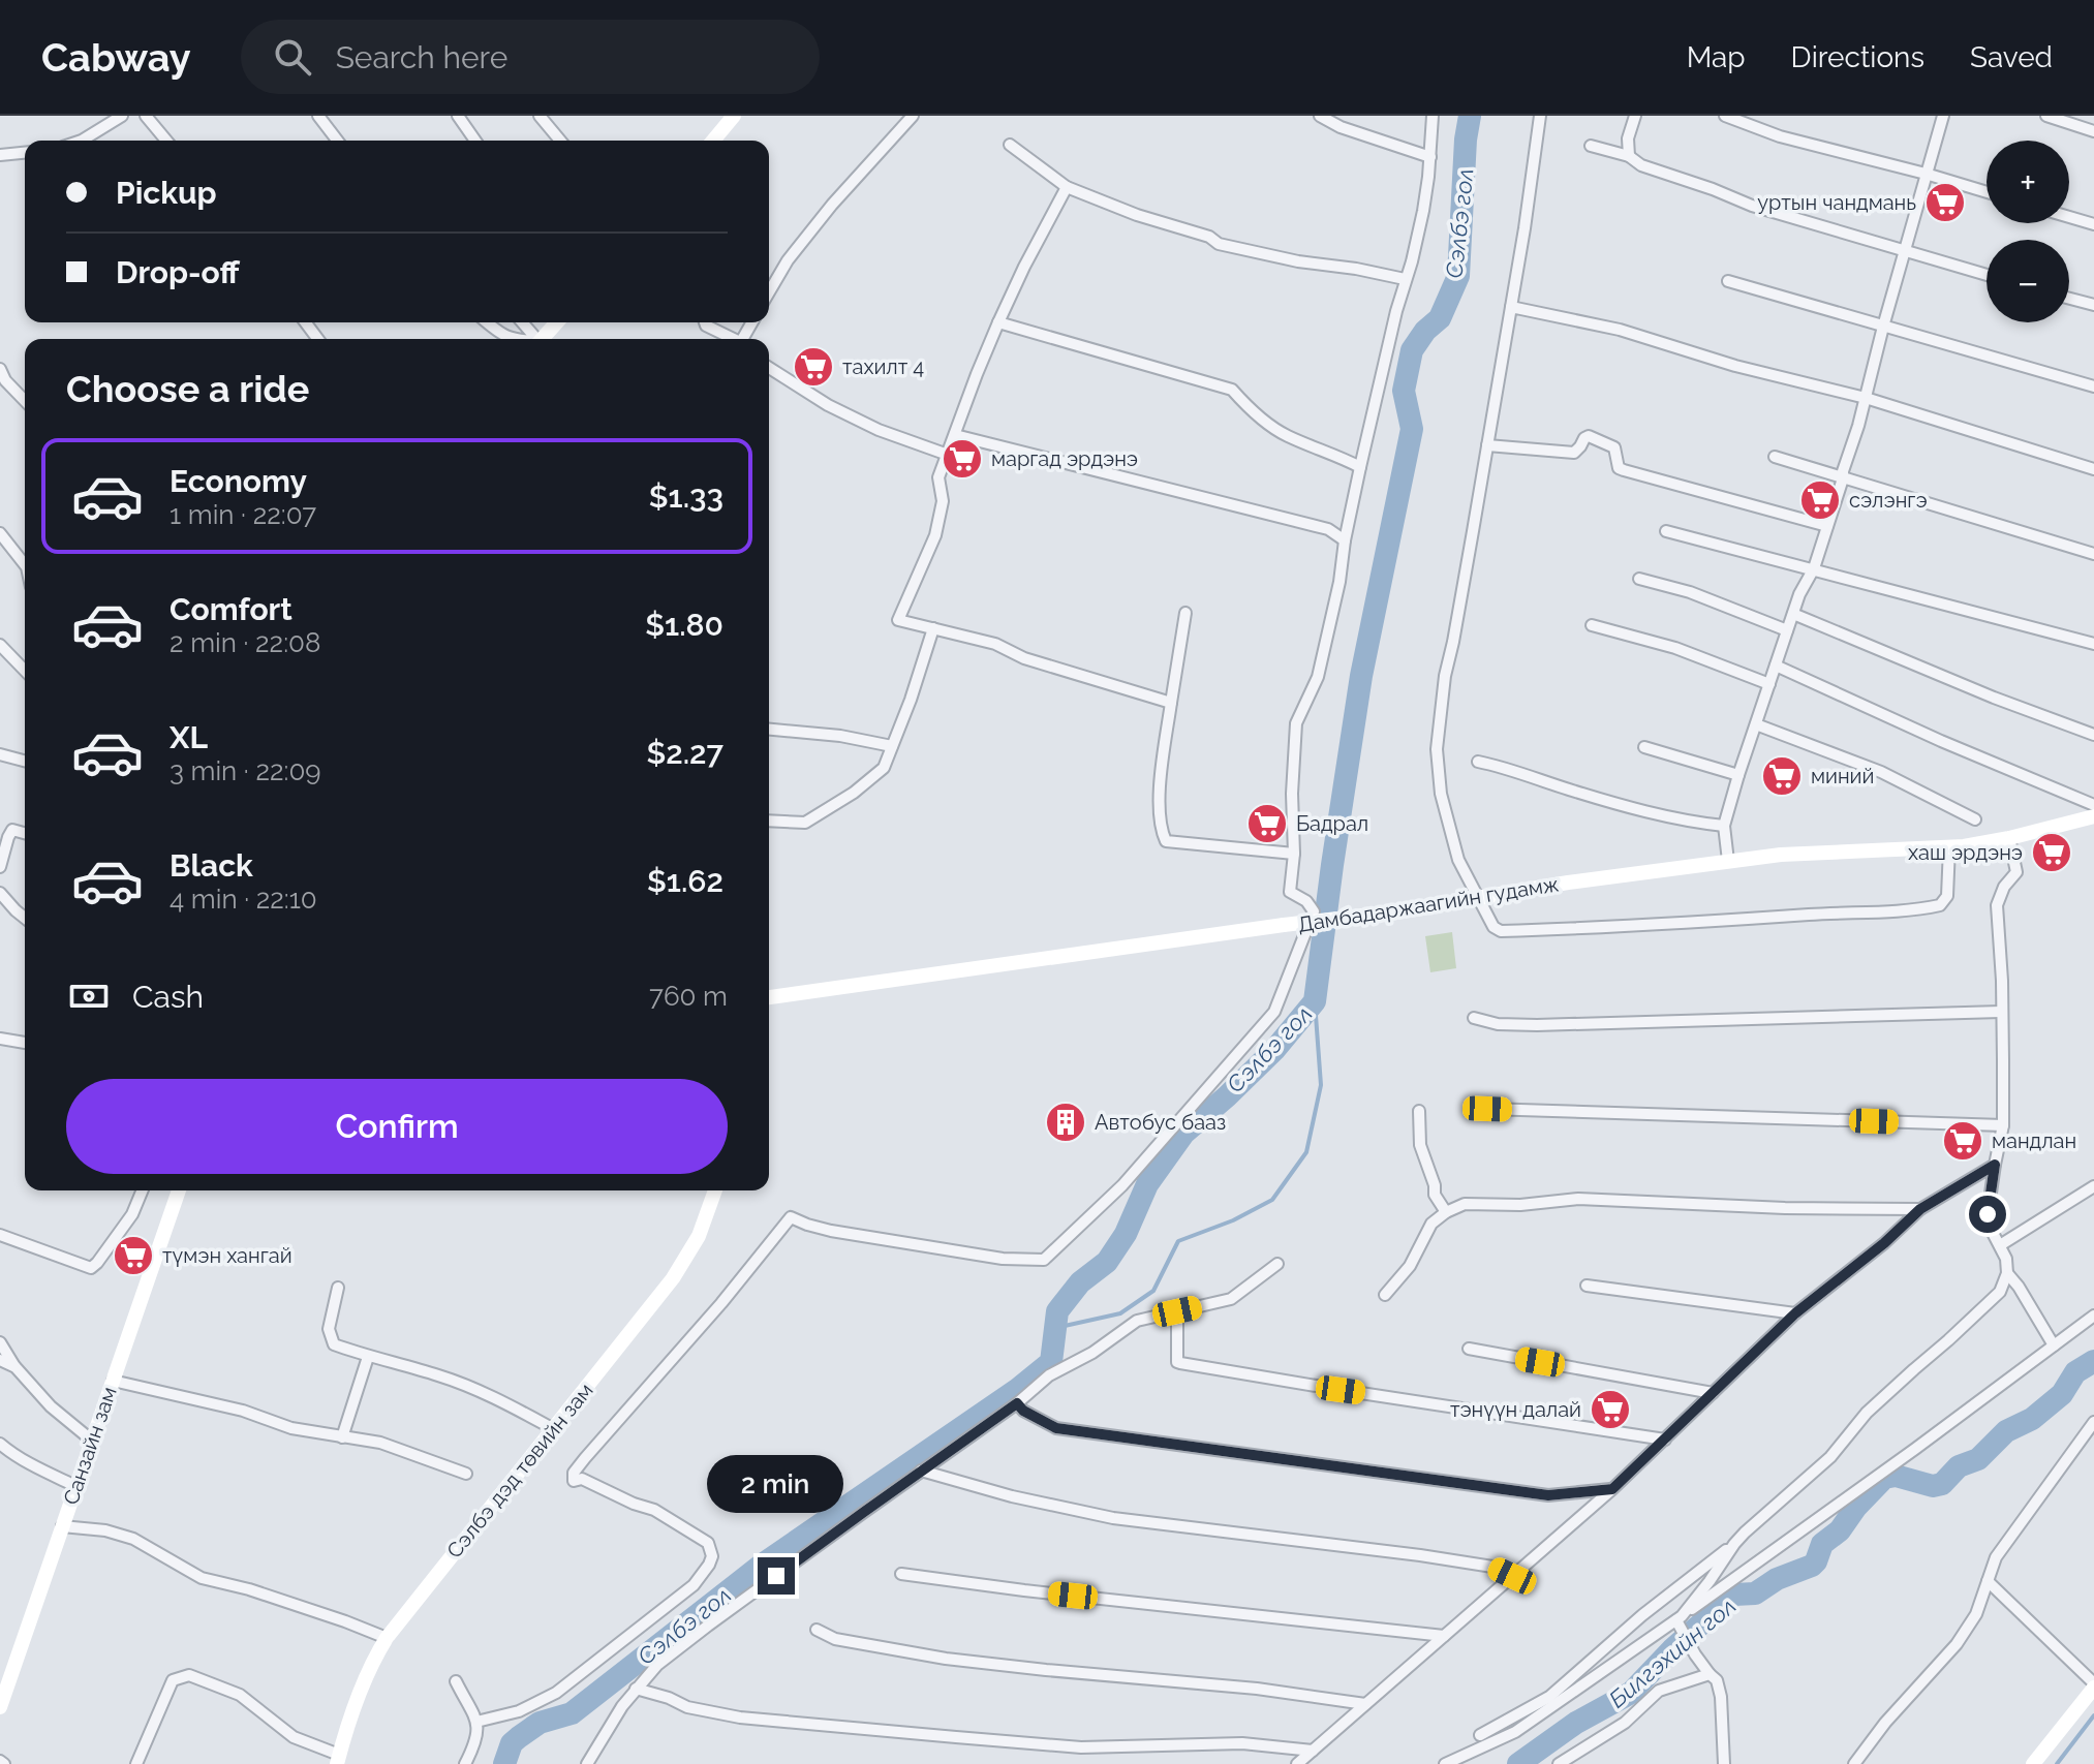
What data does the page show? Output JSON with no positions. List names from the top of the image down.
{
  "streets": {
    "main road": ["Дамбадаржаагийн гудамж", "Санзайн зам", "Сэлбэ дэд төвийн зам"]
  },
  "water": ["Сэлбэ гол", "Билгэхийн гол"],
  "places": {
    "supermarket": [
      "уртын чандмань",
      "тахилт 4",
      "маргад эрдэнэ",
      "сэлэнгэ",
      "миний",
      "Бадрал",
      "хаш эрдэнэ",
      "мандлан",
      "түмэн хангай",
      "тэнүүн далай"
    ],
    "building": ["Автобус бааз"]
  },
  "page": {
    "header": "Cabway",
    "search": "Search here",
    "nav": ["Map", "Directions", "Saved"],
    "map_buttons": ["+", "−"],
    "banner": ["Pickup", "Drop-off"],
    "heading": "Choose a ride",
    "list": [
      {
        "name": "Economy",
        "note": "1 min · 22:07",
        "value": "$1.33"
      },
      {
        "name": "Comfort",
        "note": "2 min · 22:08",
        "value": "$1.80"
      },
      {
        "name": "XL",
        "note": "3 min · 22:09",
        "value": "$2.27"
      },
      {
        "name": "Black",
        "note": "4 min · 22:10",
        "value": "$1.62"
      }
    ],
    "pay": ["Cash", "760 m"],
    "buttons": "Confirm",
    "bubble": "2 min"
  }
}
